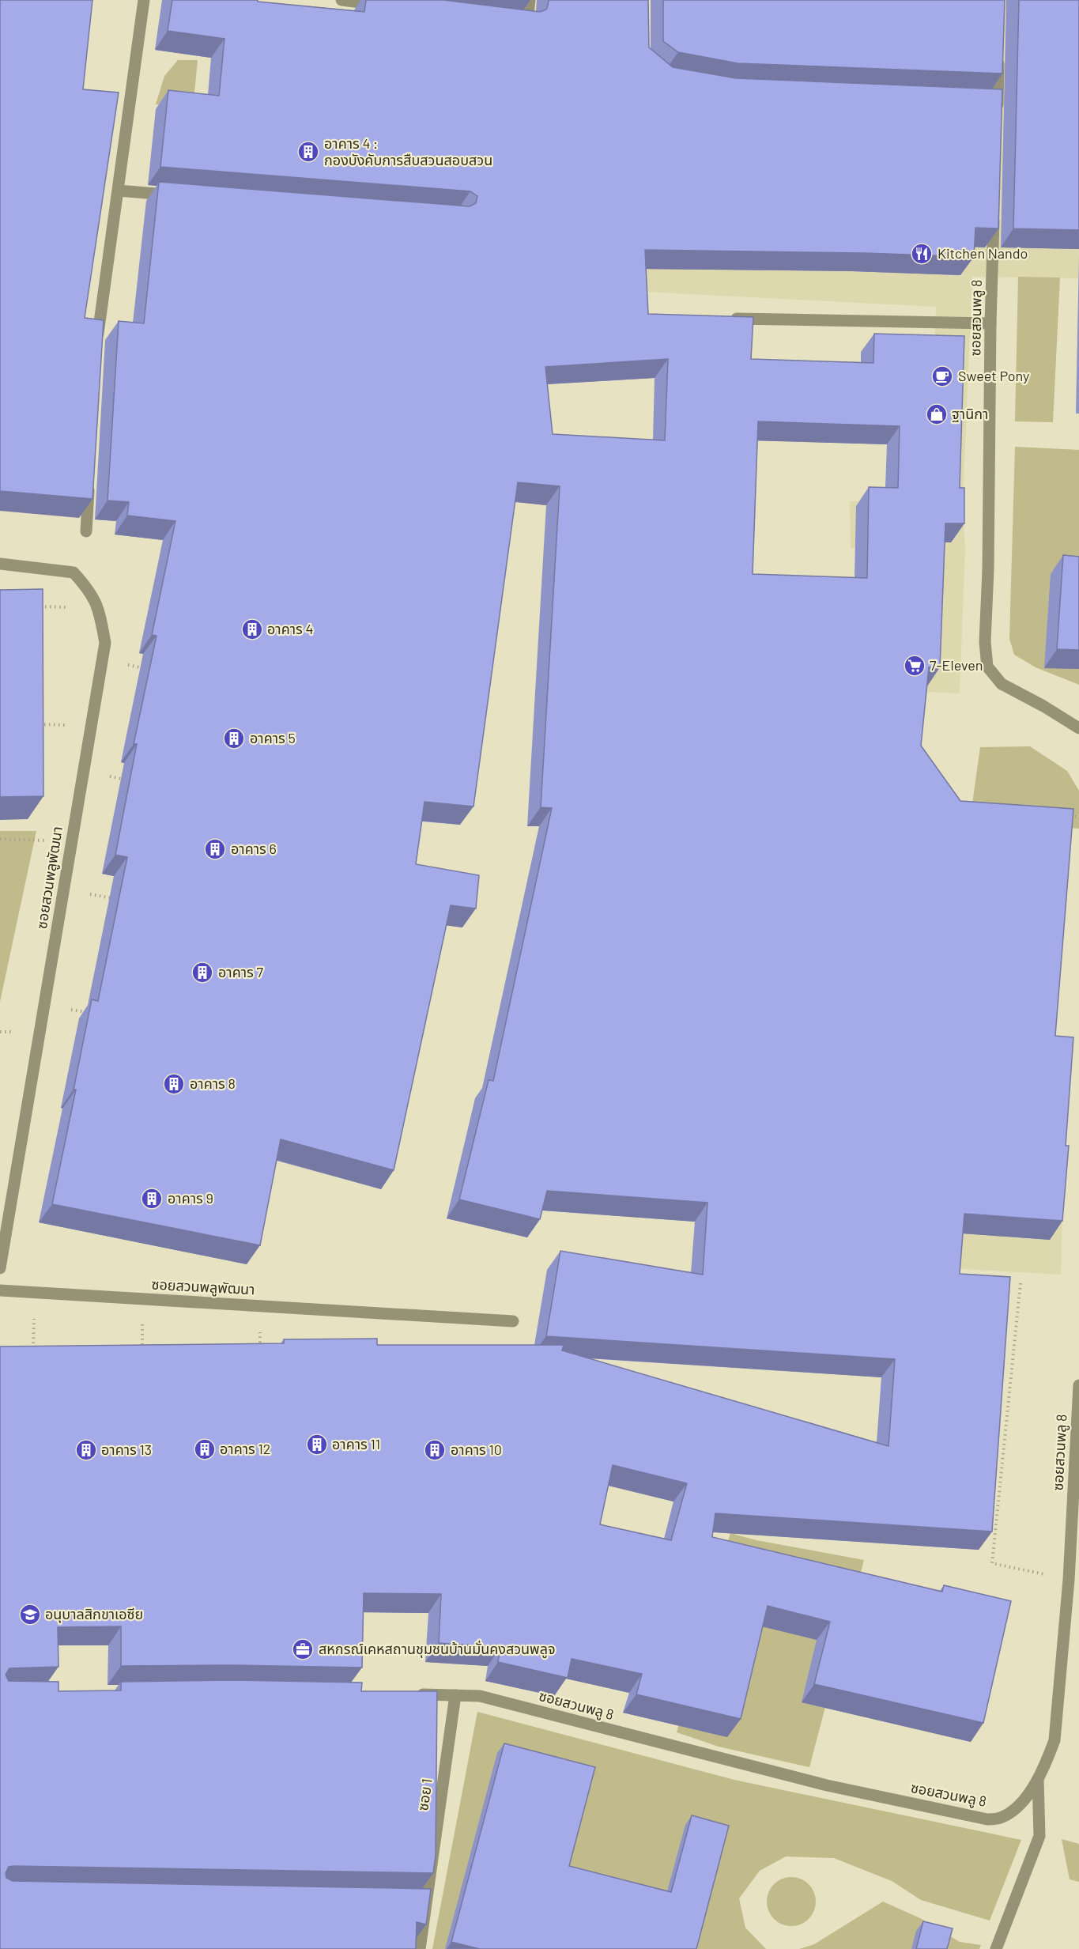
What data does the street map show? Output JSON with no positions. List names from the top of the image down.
{
  "streets": {
    "street": ["ซอยสวนพลู 8", "ซอยสวนพลูพัฒนา", "ซอย 1"]
  },
  "crossings": [
    ["ซอยสวนพลู 8", "ซอย 1"]
  ],
  "places": {
    "building": [
      "อาคาร 4 : กองบังคับการสืบสวนสอบสวน",
      "อาคาร 4",
      "อาคาร 5",
      "อาคาร 6",
      "อาคาร 7",
      "อาคาร 8",
      "อาคาร 9",
      "อาคาร 11",
      "อาคาร 12",
      "อาคาร 13",
      "อาคาร 10"
    ],
    "restaurant": ["Kitchen Nando"],
    "cafe": ["Sweet Pony"],
    "shop": ["ฐานิกา"],
    "supermarket": ["7-Eleven"],
    "school or university": ["อนุบาลสิกขาเอซีย"],
    "office": ["สหกรณ์เคหสถานชุมชนบ้านมั่นคงสวนพลูจ"]
  }
}
